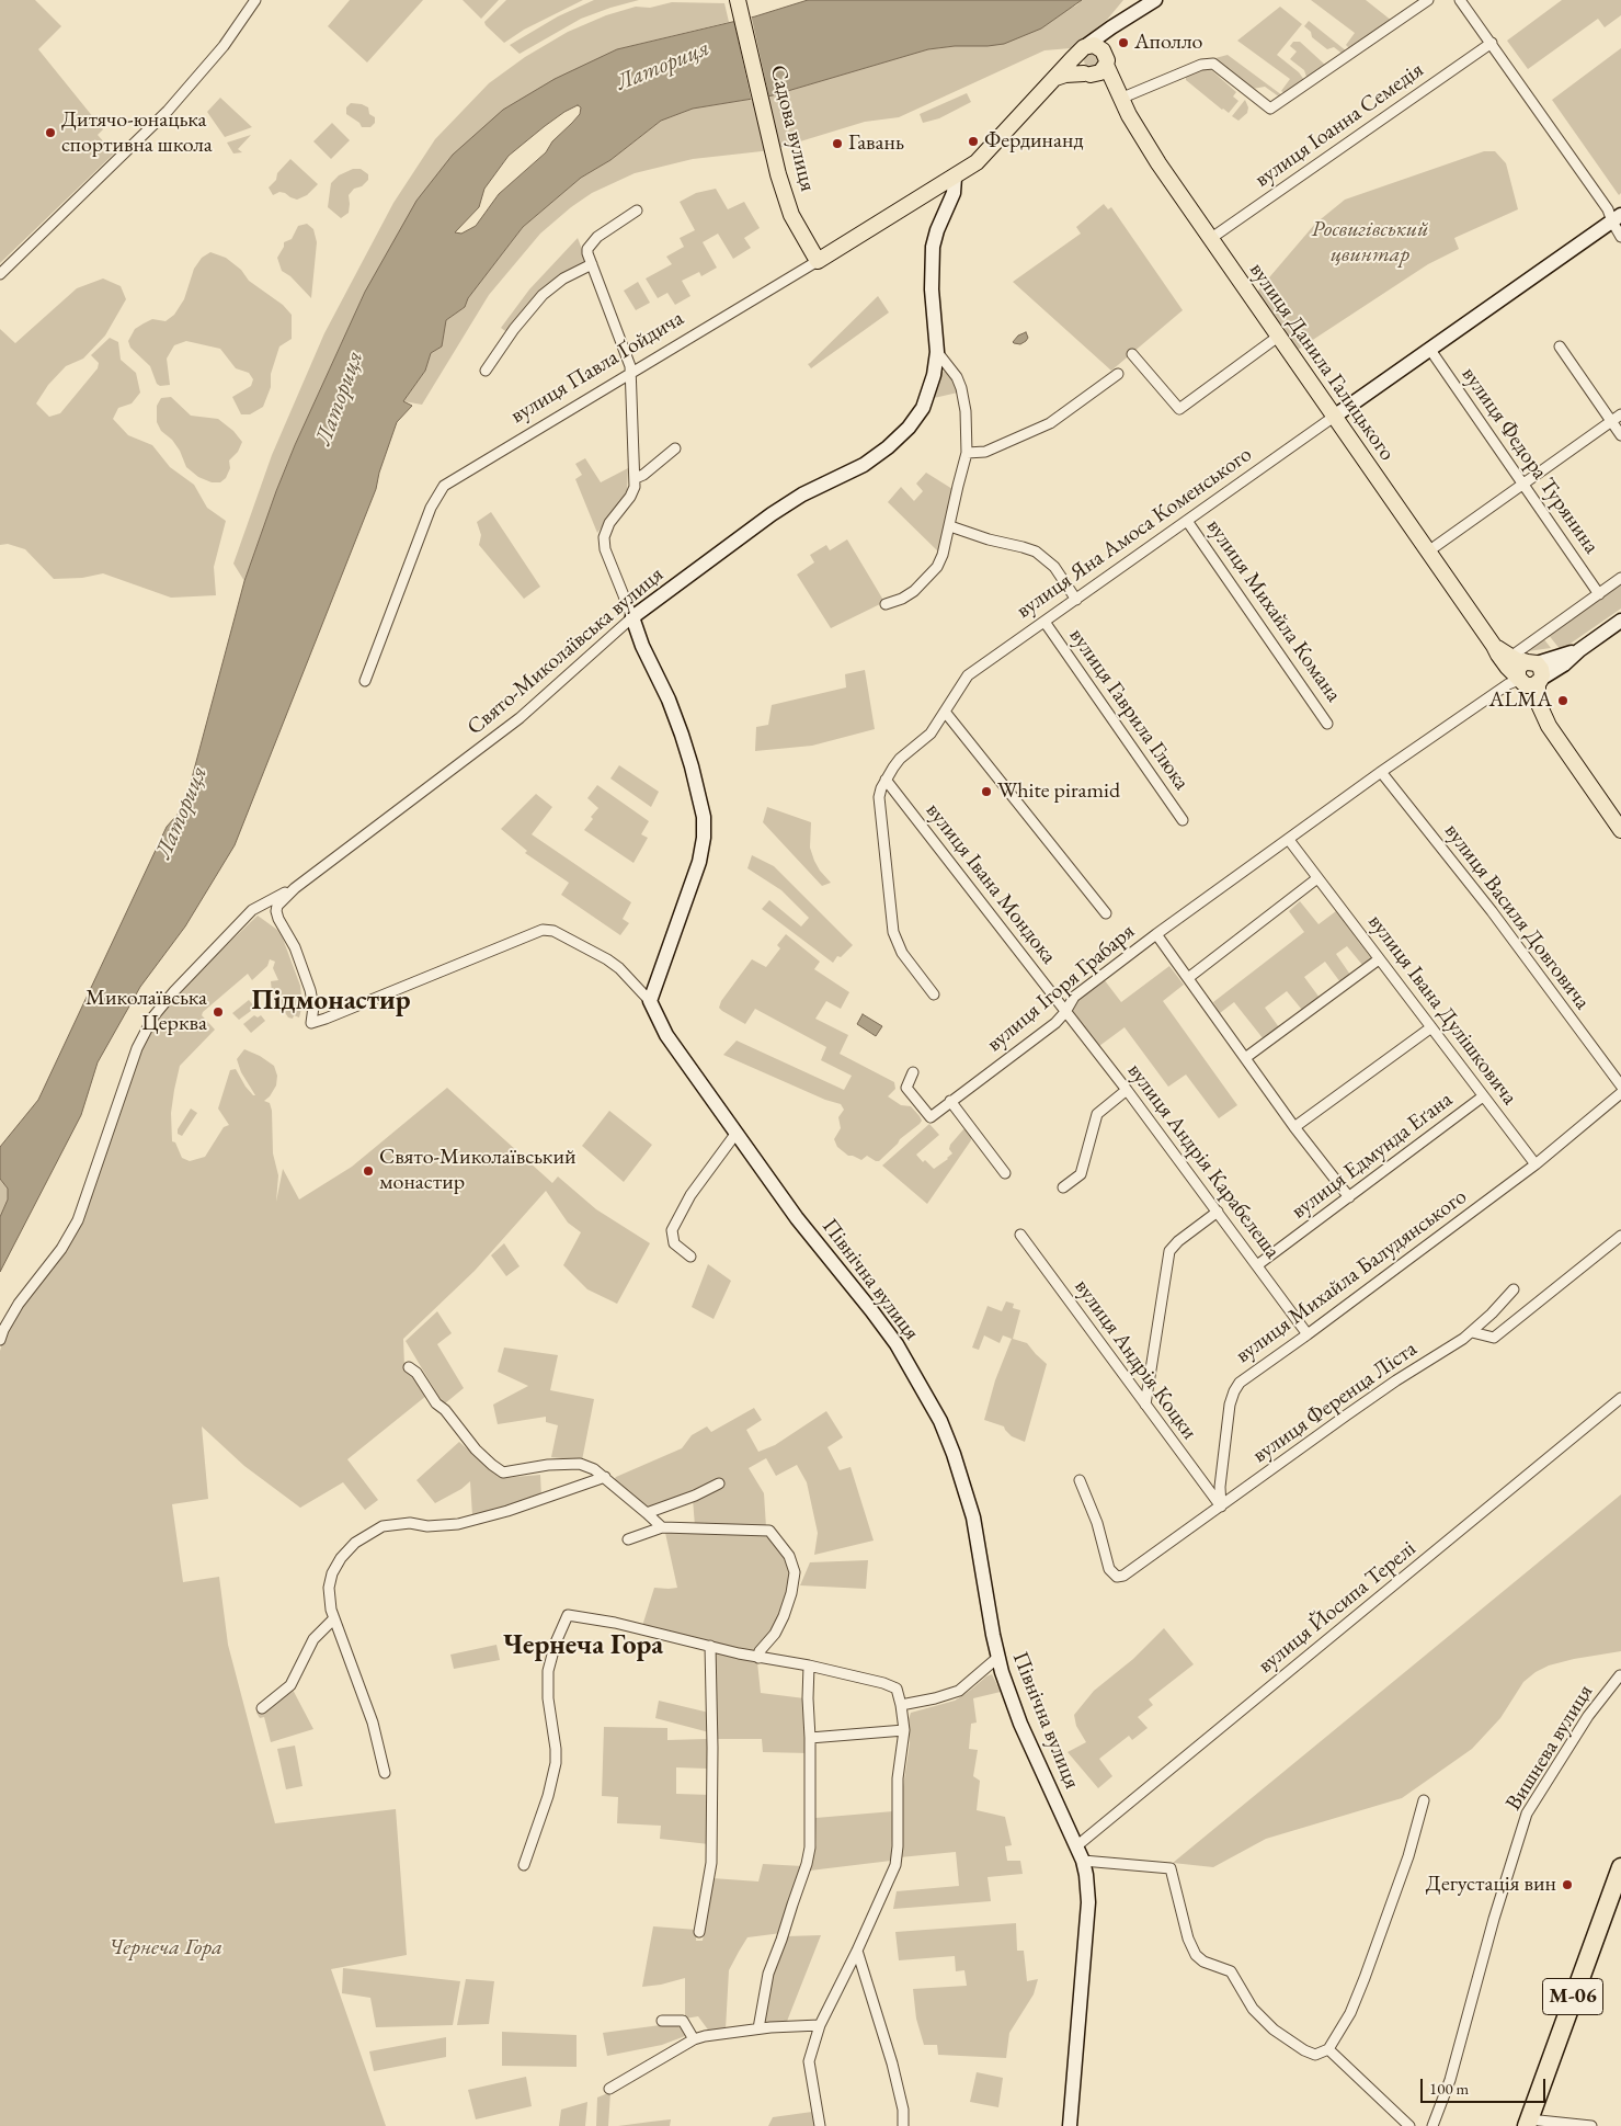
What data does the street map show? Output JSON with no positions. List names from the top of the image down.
{
  "streets": {
    "highway": ["М-06"],
    "main road": ["Садова вулиця", "вулиця Данила Галицького", "вулиця Павла Ґойдича"],
    "street": [
      "вулиця Іоанна Семедія",
      "вулиця Федора Турянина",
      "вулиця Яна Амоса Коменського",
      "вулиця Михайла Комана",
      "Свято-Миколаївська вулиця",
      "вулиця Гаврила Глюка",
      "вулиця Івана Мондока",
      "вулиця Василя Довговича",
      "вулиця Ігоря Грабаря",
      "вулиця Івана Дулішковича",
      "вулиця Едмунда Еґана",
      "вулиця Андрія Карабелеша",
      "вулиця Михайла Балудянського",
      "Північна вулиця",
      "вулиця Андрія Коцки",
      "вулиця Ференца Ліста",
      "вулиця Йосипа Терелі",
      "Вишнева вулиця"
    ]
  },
  "crossings": [
    ["вулиця Іоанна Семедія", "вулиця Данила Галицького"],
    ["Садова вулиця", "вулиця Павла Ґойдича"],
    ["вулиця Данила Галицького", "вулиця Павла Ґойдича"],
    ["вулиця Данила Галицького", "вулиця Яна Амоса Коменського"],
    ["вулиця Данила Галицького", "вулиця Ігоря Грабаря"],
    ["вулиця Павла Ґойдича", "Свято-Миколаївська вулиця"],
    ["вулиця Федора Турянина", "вулиця Яна Амоса Коменського"],
    ["вулиця Яна Амоса Коменського", "вулиця Михайла Комана"],
    ["вулиця Яна Амоса Коменського", "вулиця Гаврила Глюка"],
    ["вулиця Яна Амоса Коменського", "вулиця Івана Мондока"],
    ["Свято-Миколаївська вулиця", "Північна вулиця"],
    ["вулиця Івана Мондока", "вулиця Ігоря Грабаря"],
    ["вулиця Івана Мондока", "вулиця Андрія Карабелеша"],
    ["вулиця Василя Довговича", "вулиця Ігоря Грабаря"],
    ["вулиця Ігоря Грабаря", "вулиця Андрія Карабелеша"],
    ["вулиця Івана Дулішковича", "вулиця Едмунда Еґана"],
    ["вулиця Івана Дулішковича", "вулиця Михайла Балудянського"],
    ["вулиця Едмунда Еґана", "вулиця Андрія Карабелеша"],
    ["вулиця Андрія Карабелеша", "вулиця Михайла Балудянського"],
    ["вулиця Михайла Балудянського", "вулиця Андрія Коцки"],
    ["вулиця Михайла Балудянського", "вулиця Ференца Ліста"],
    ["Північна вулиця", "вулиця Йосипа Терелі"],
    ["вулиця Андрія Коцки", "вулиця Ференца Ліста"]
  ],
  "districts": ["Підмонастир", "Чернеча Гора"],
  "water": ["Латориця"],
  "parks": ["Росвигівський цвинтар", "Чернеча Гора"],
  "places": [
    "Аполло",
    "Дитячо-юнацька спортивна школа",
    "Фердинанд",
    "Гавань",
    "ALMA",
    "White piramid",
    "Миколаївська Церква",
    "Свято-Миколаївський монастир",
    "Дегустація вин"
  ],
  "scale_bar": "100 m"
}
